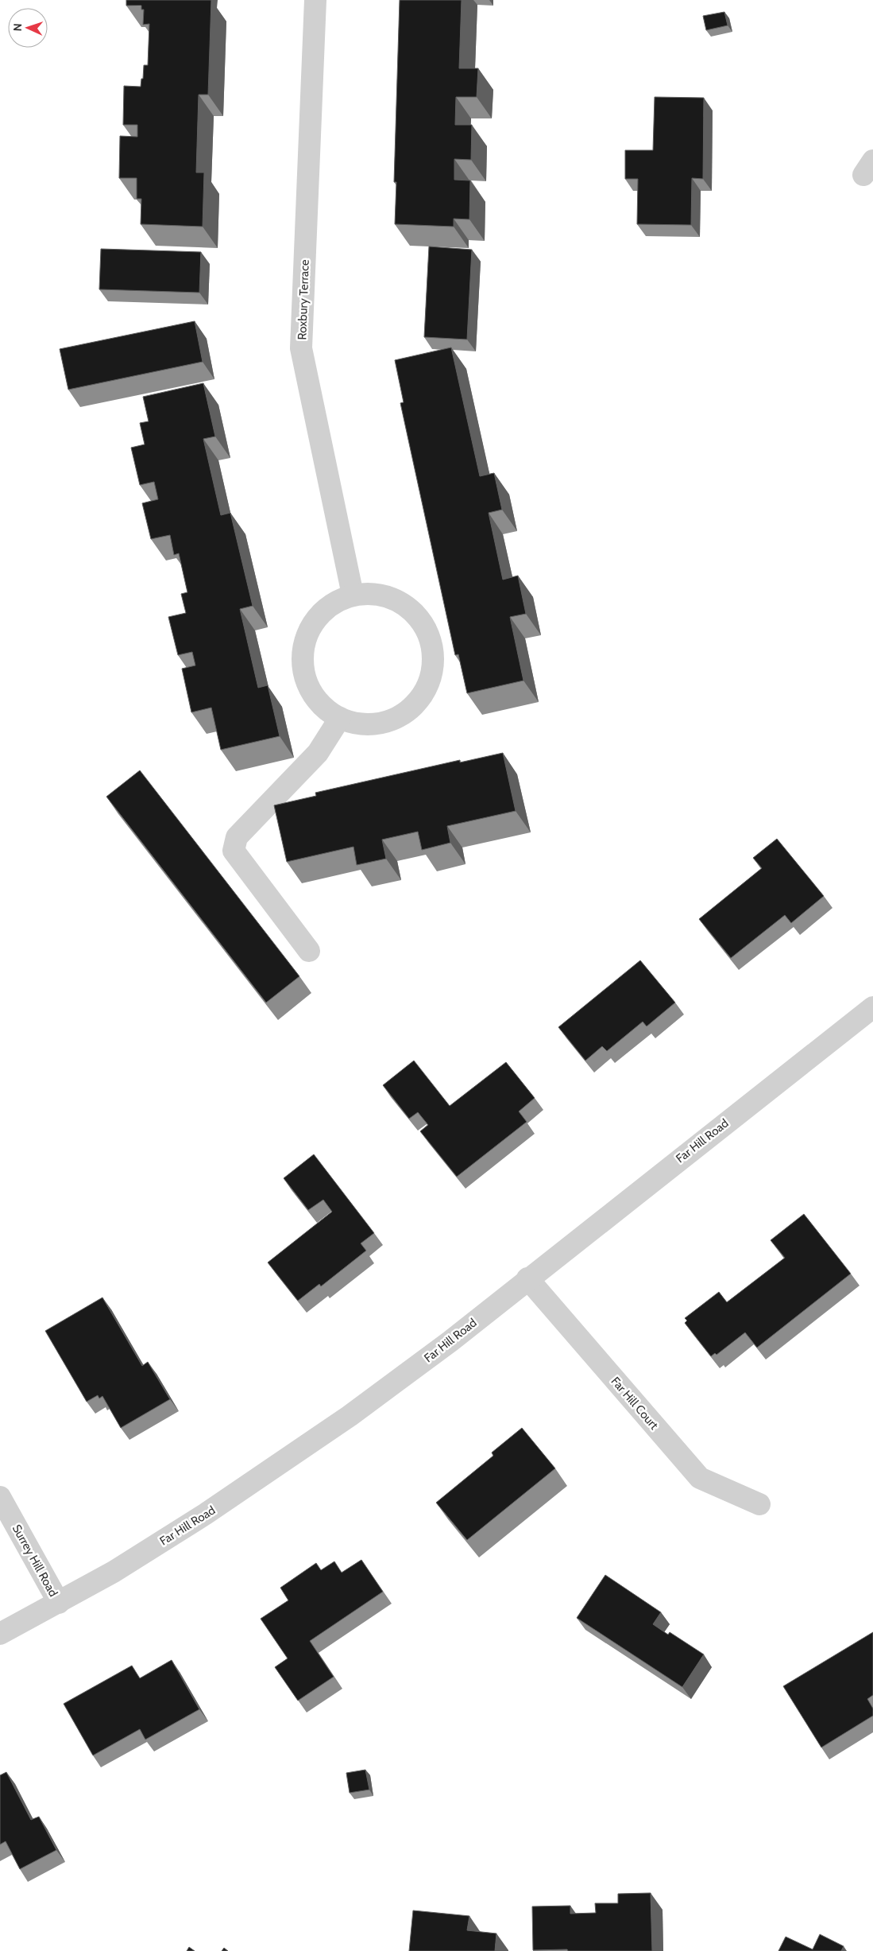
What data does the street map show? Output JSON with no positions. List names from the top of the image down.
{
  "streets": {
    "street": [
      "Roxbury Terrace",
      "Far Hill Road",
      "Far Hill Court",
      "Surrey Hill Road"
    ]
  },
  "crossings": [
    ["Far Hill Road", "Far Hill Court"],
    ["Far Hill Road", "Surrey Hill Road"]
  ],
  "north": "left"
}
